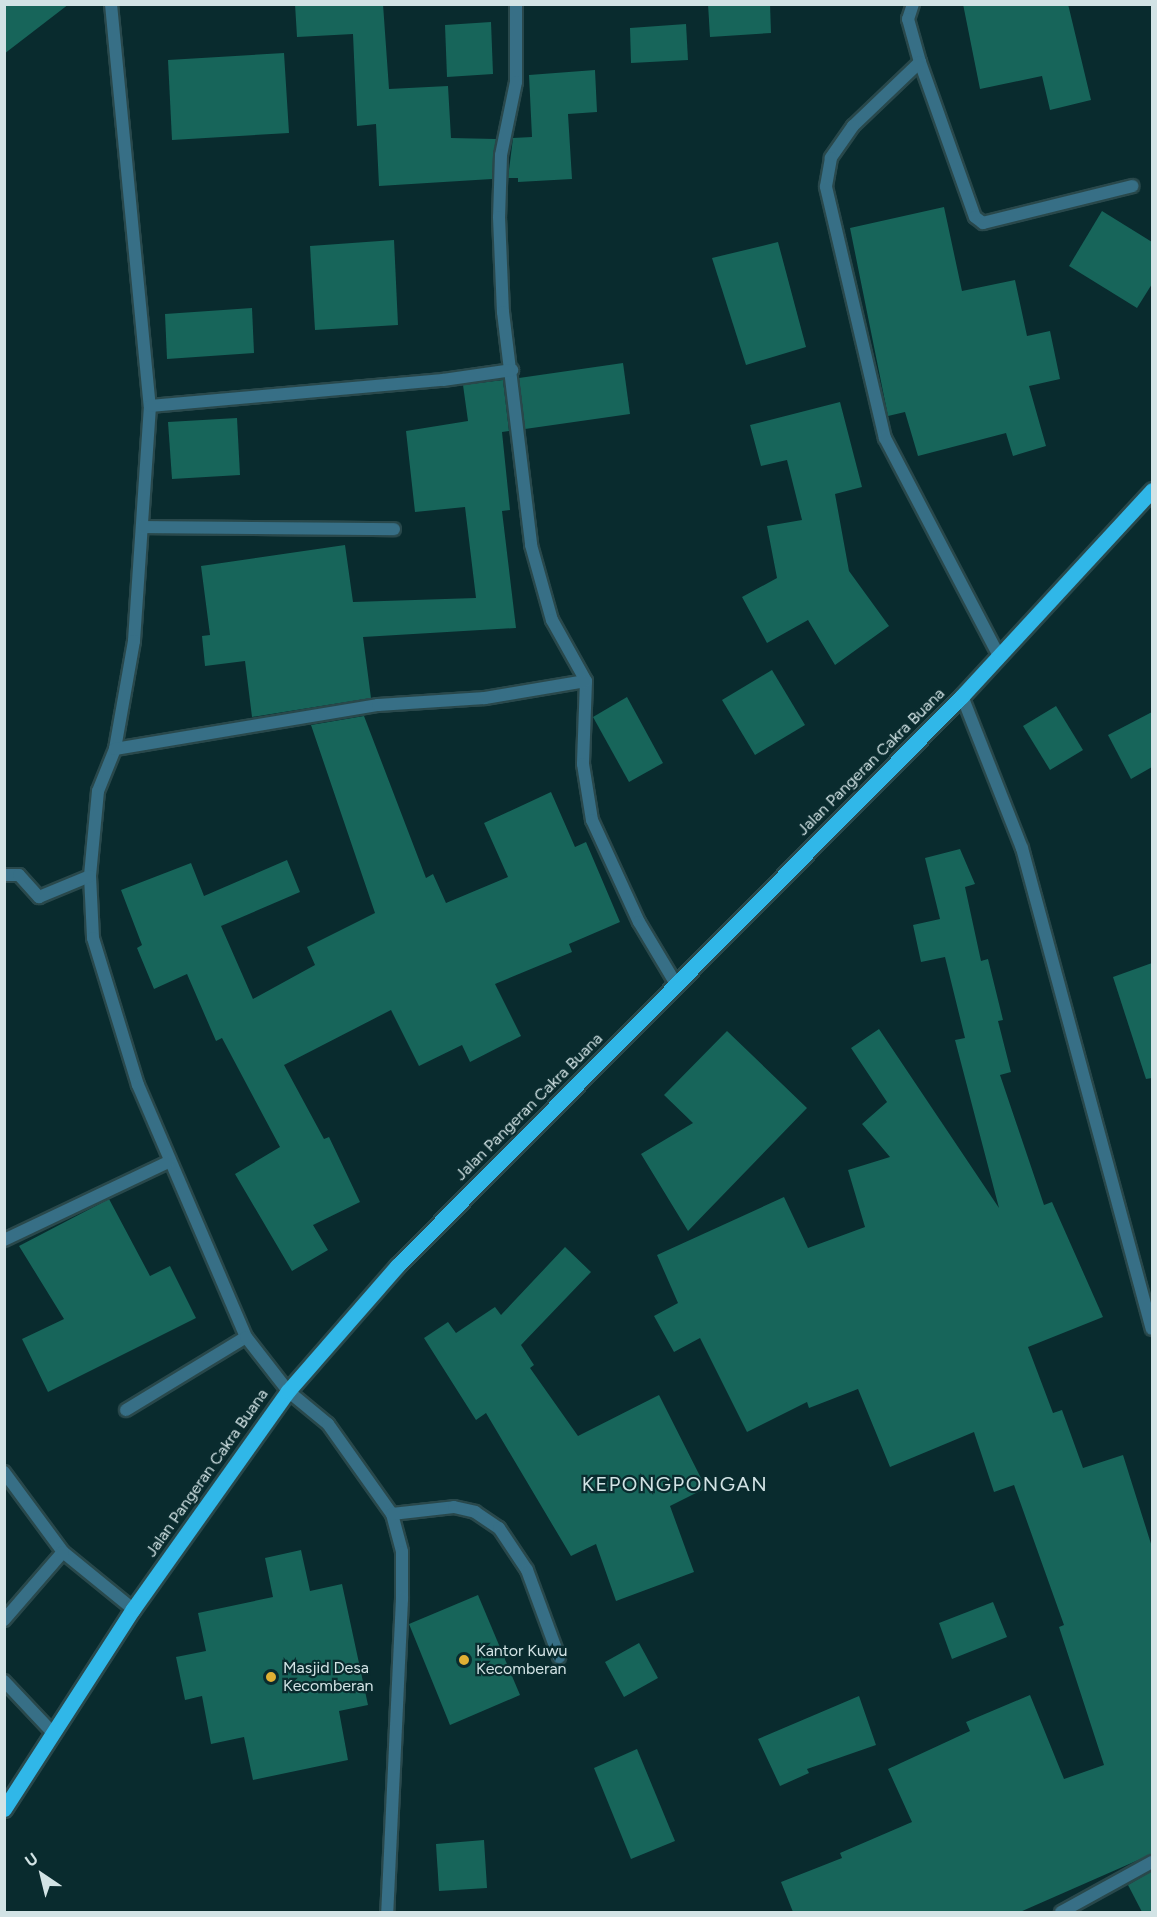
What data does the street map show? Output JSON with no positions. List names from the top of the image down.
{
  "streets": {
    "main road": ["Jalan Pangeran Cakra Buana"]
  },
  "districts": ["KEPONGPONGAN"],
  "places": ["Kantor Kuwu Kecomberan", "Masjid Desa Kecomberan"],
  "north": "top left"
}
